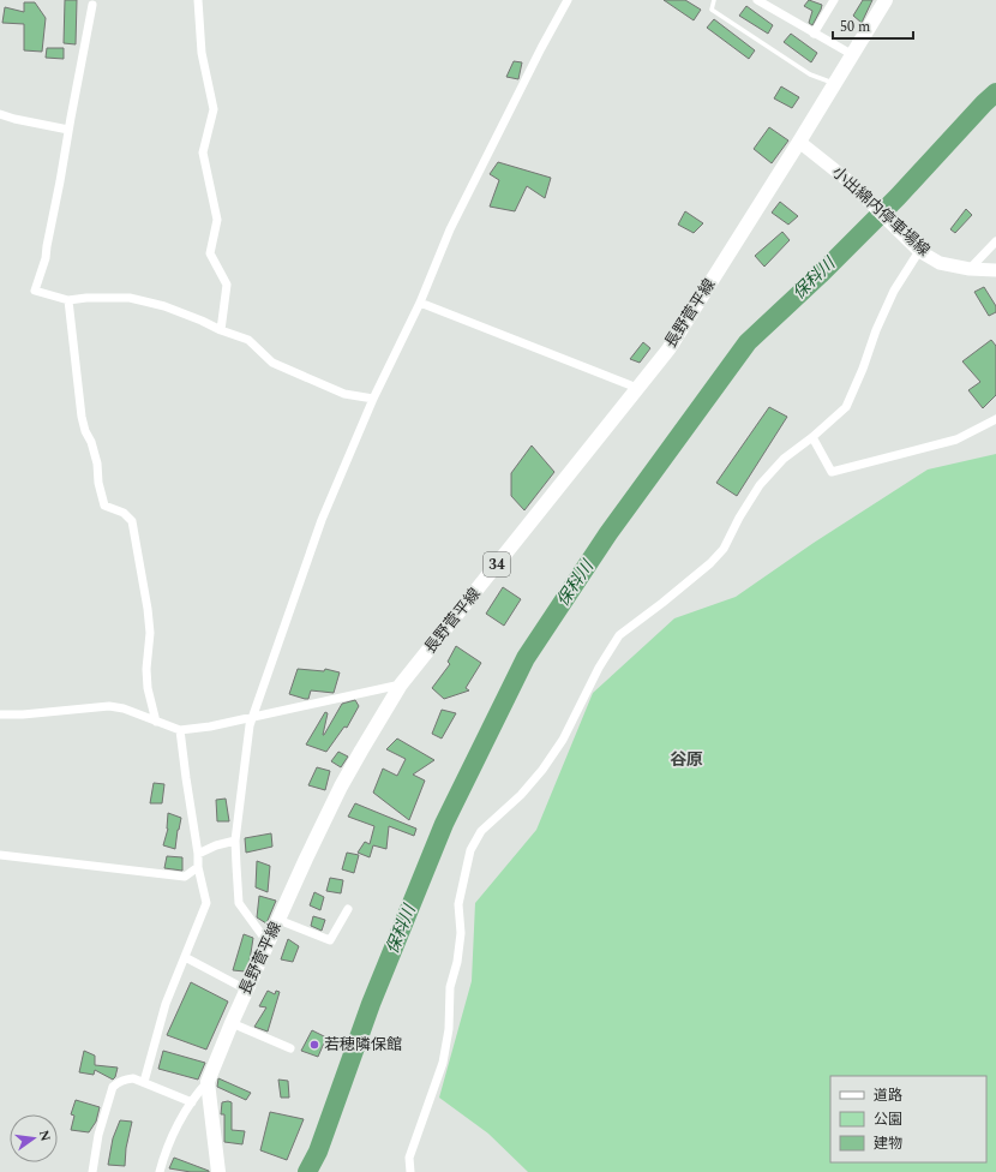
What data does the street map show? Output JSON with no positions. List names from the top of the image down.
{
  "streets": {
    "main road": ["小出綿内停車場線", "長野菅平線", "34"]
  },
  "crossings": [
    ["小出綿内停車場線", "長野菅平線"]
  ],
  "districts": ["谷原"],
  "water": ["保科川"],
  "places": ["若穂隣保館"],
  "legend": ["道路", "公園", "建物"],
  "scale_bar": "50 m",
  "north": "right"
}
